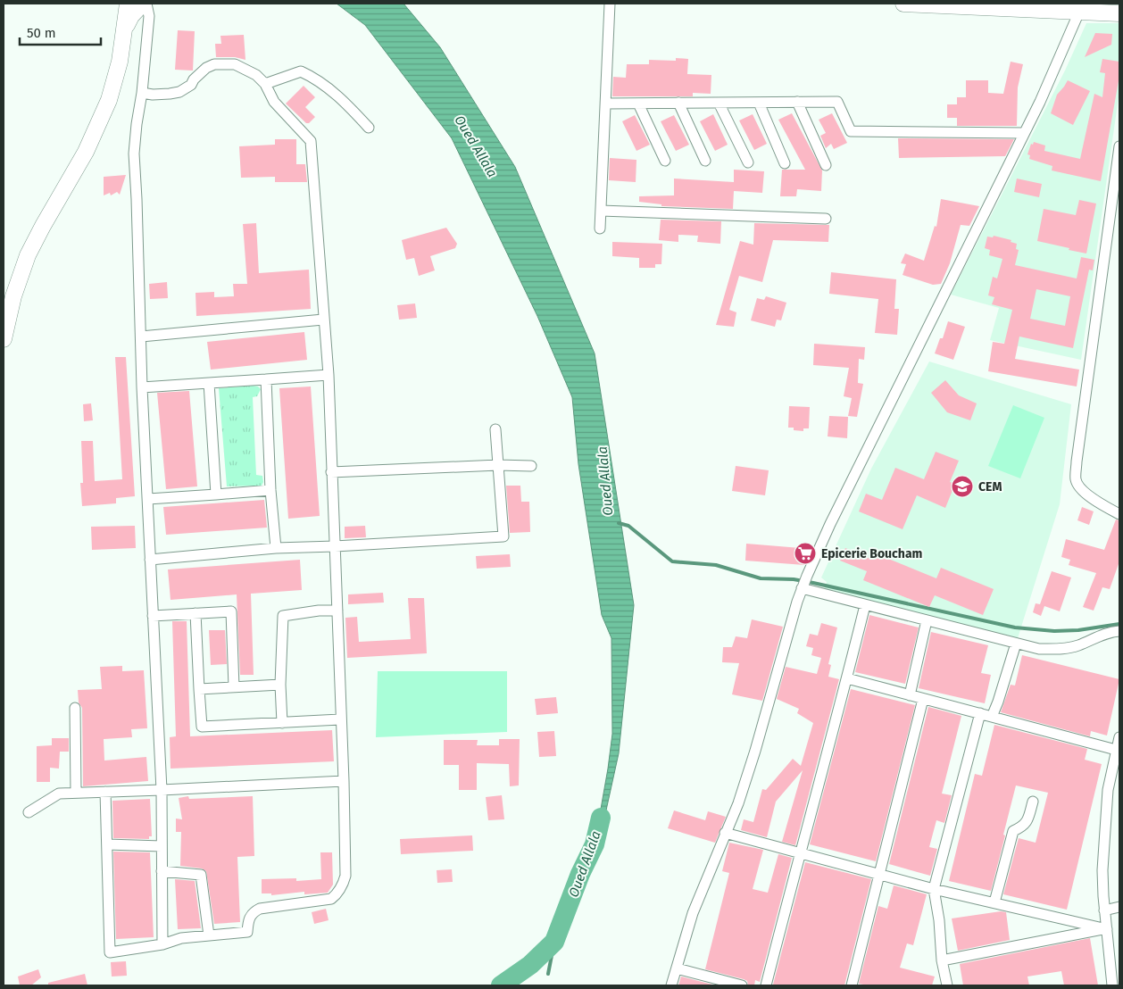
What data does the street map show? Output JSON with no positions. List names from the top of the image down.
{
  "water": ["Oued Allala"],
  "places": {
    "school or university": ["CEM"],
    "supermarket": ["Epicerie Boucham"]
  },
  "scale_bar": "50 m"
}
